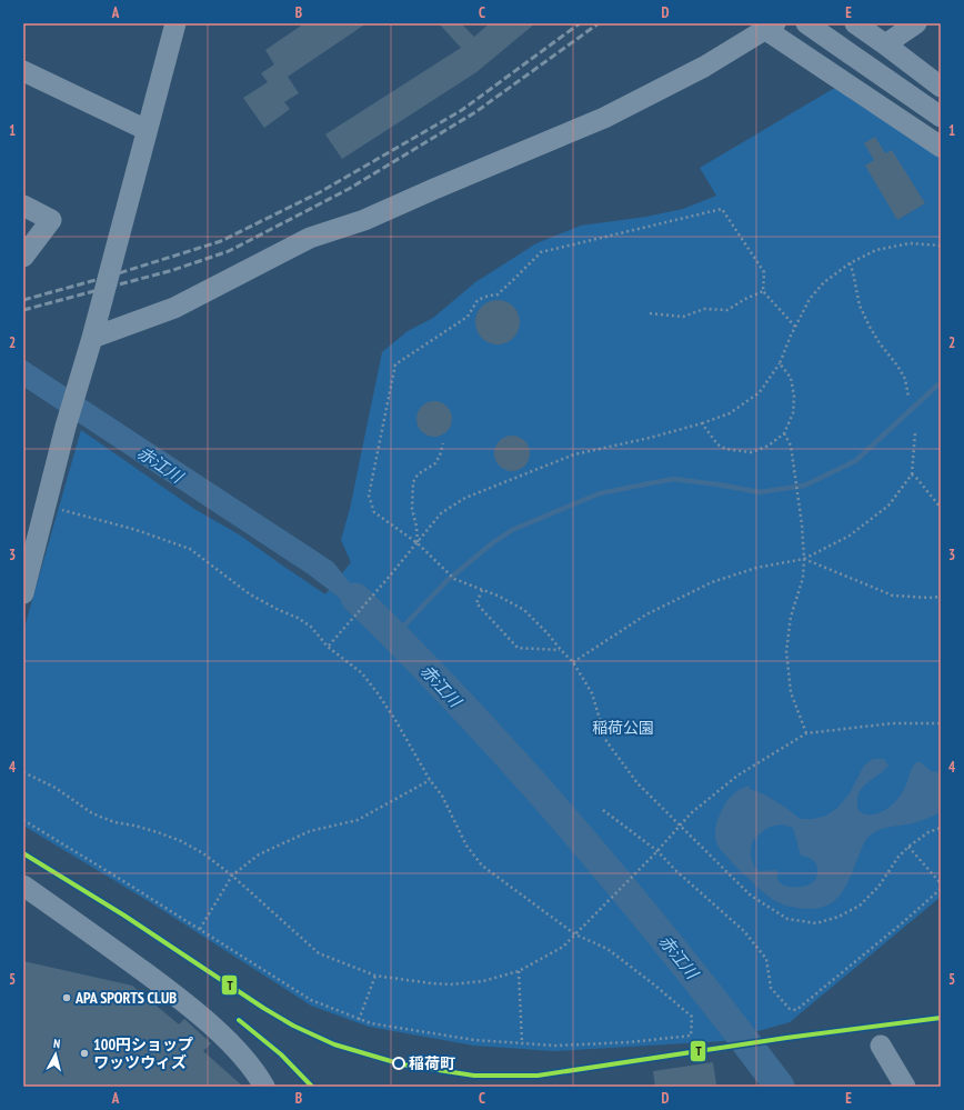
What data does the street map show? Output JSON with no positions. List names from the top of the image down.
{
  "water": ["赤江川"],
  "parks": ["稲荷公園"],
  "places": ["APA SPORTS CLUB", "100円ショップ ワッツウィズ", "稲荷町"],
  "lines": ["transit line T"],
  "north": "top",
  "grid": {
    "columns": [
      "A",
      "B",
      "C",
      "D",
      "E"
    ],
    "rows": [
      "1",
      "2",
      "3",
      "4",
      "5"
    ]
  }
}
